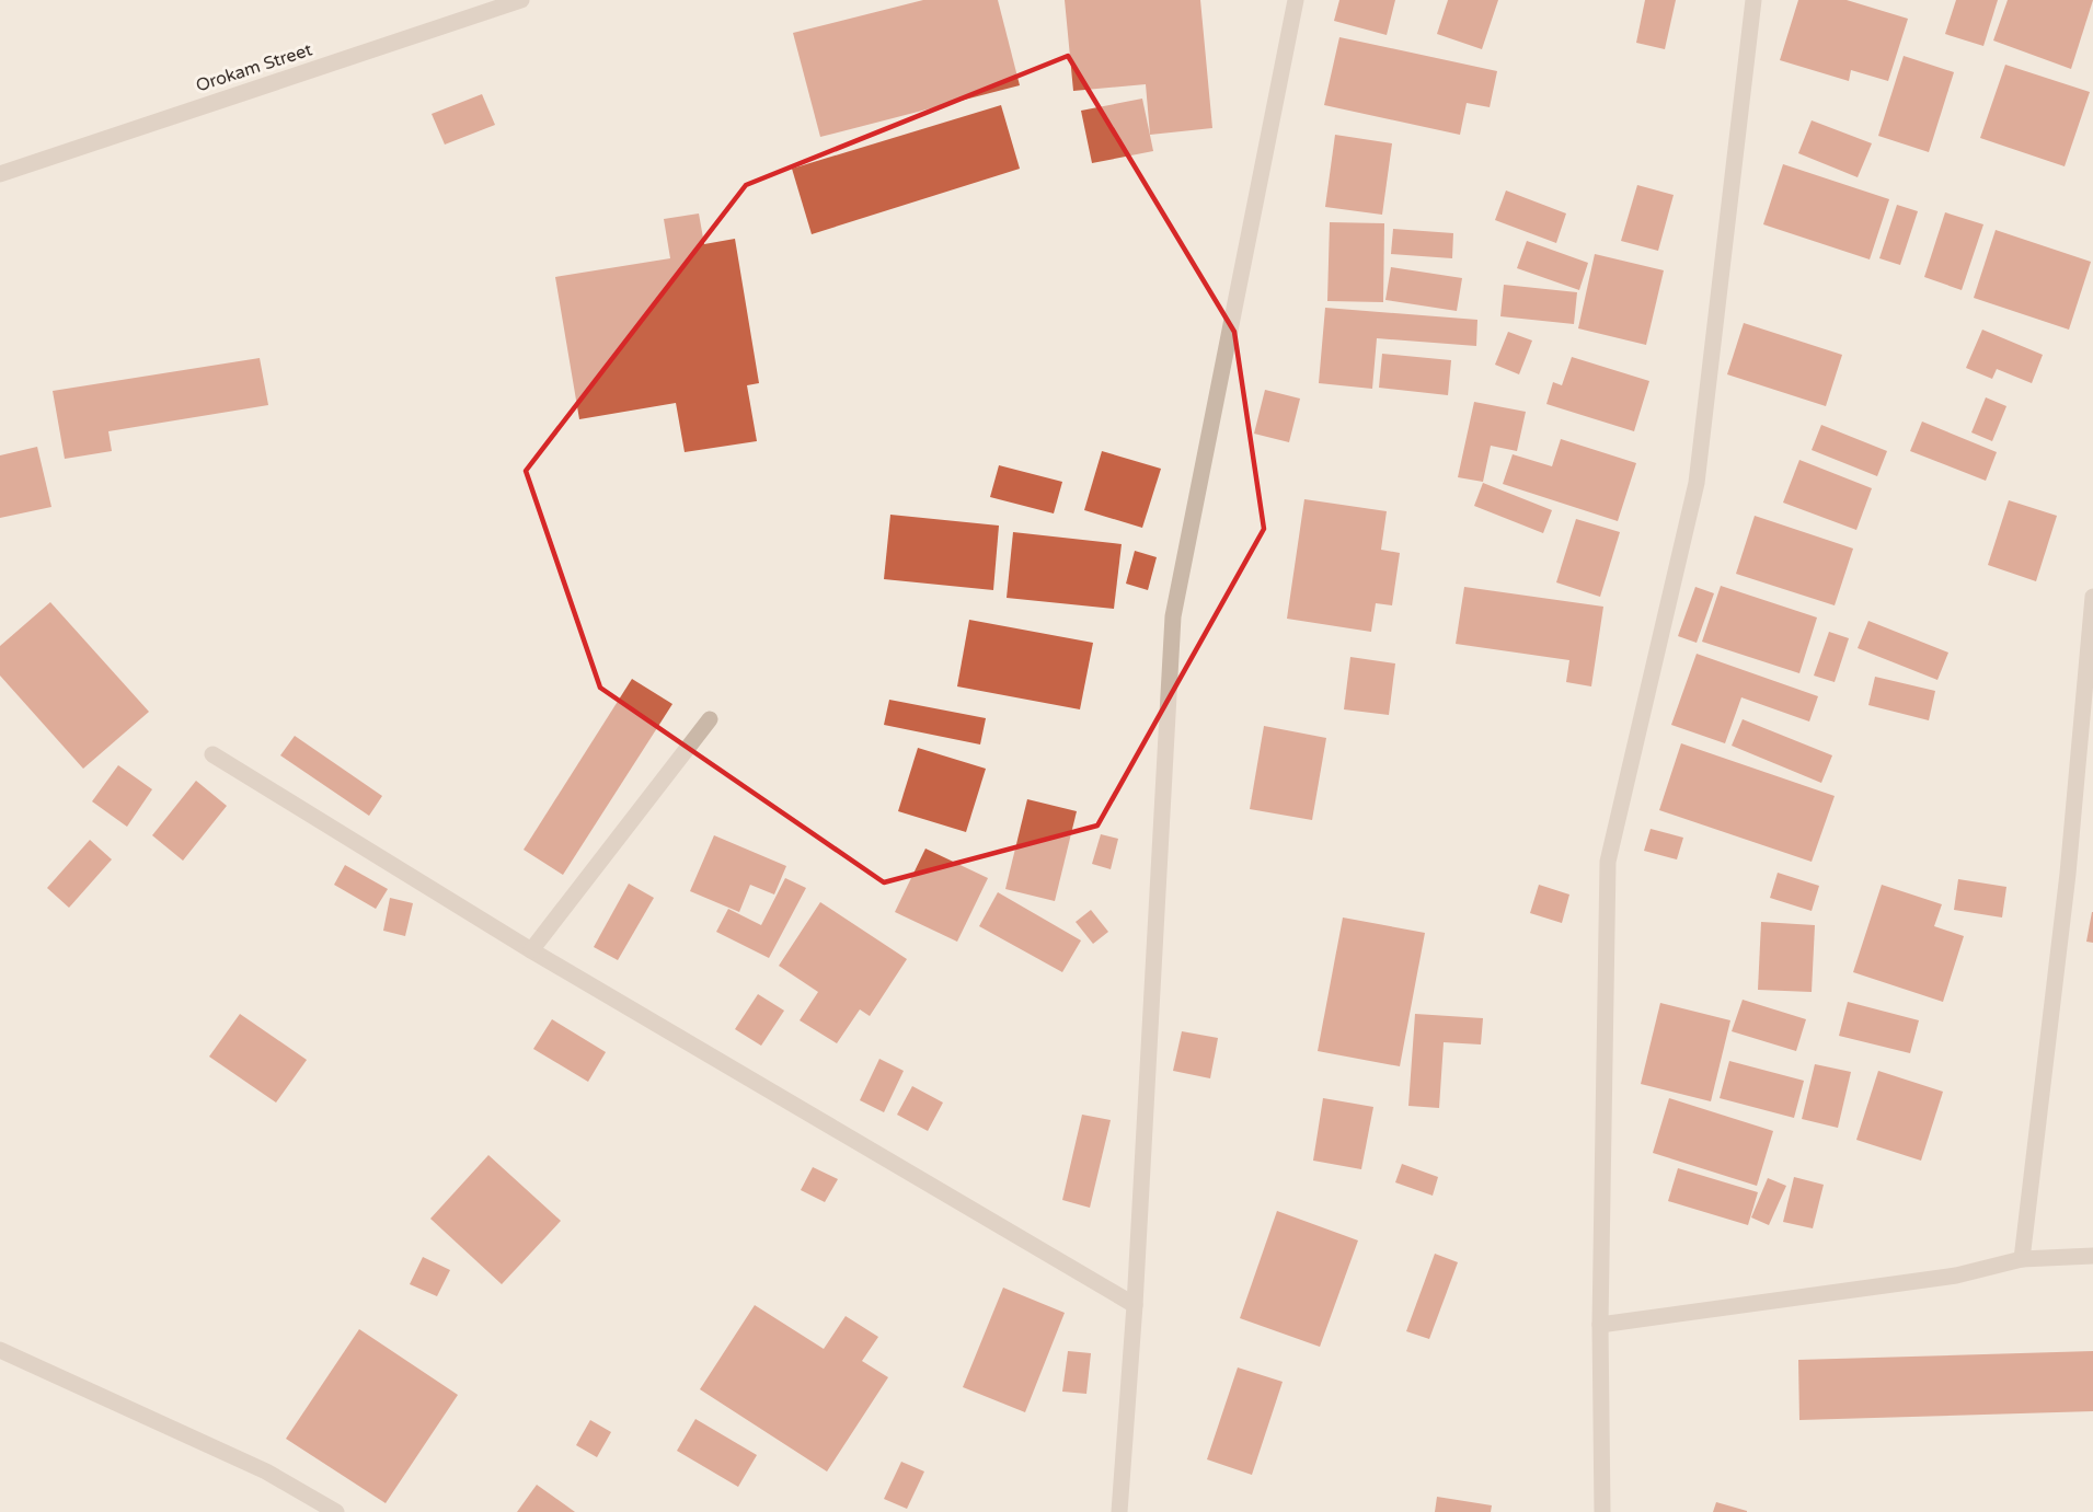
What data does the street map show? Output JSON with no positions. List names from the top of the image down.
{
  "streets": {
    "street": ["Orokam Street"]
  }
}
